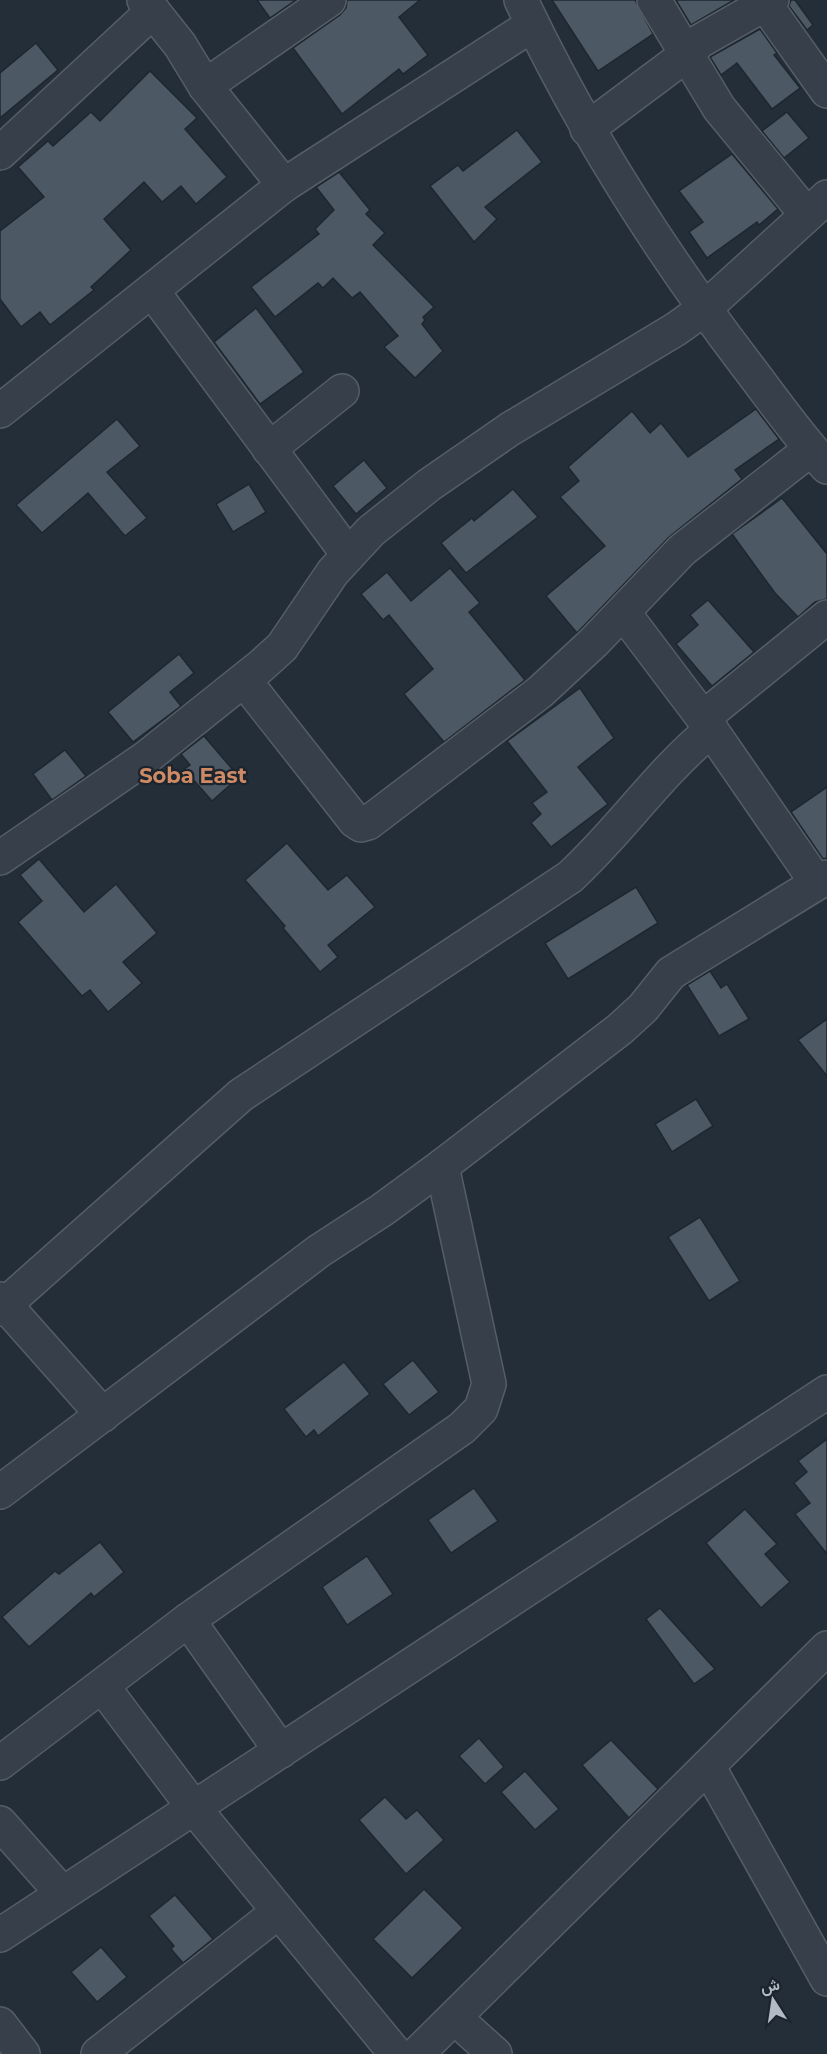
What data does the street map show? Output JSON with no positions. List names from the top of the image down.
{
  "districts": ["Soba East"],
  "north": "top"
}
